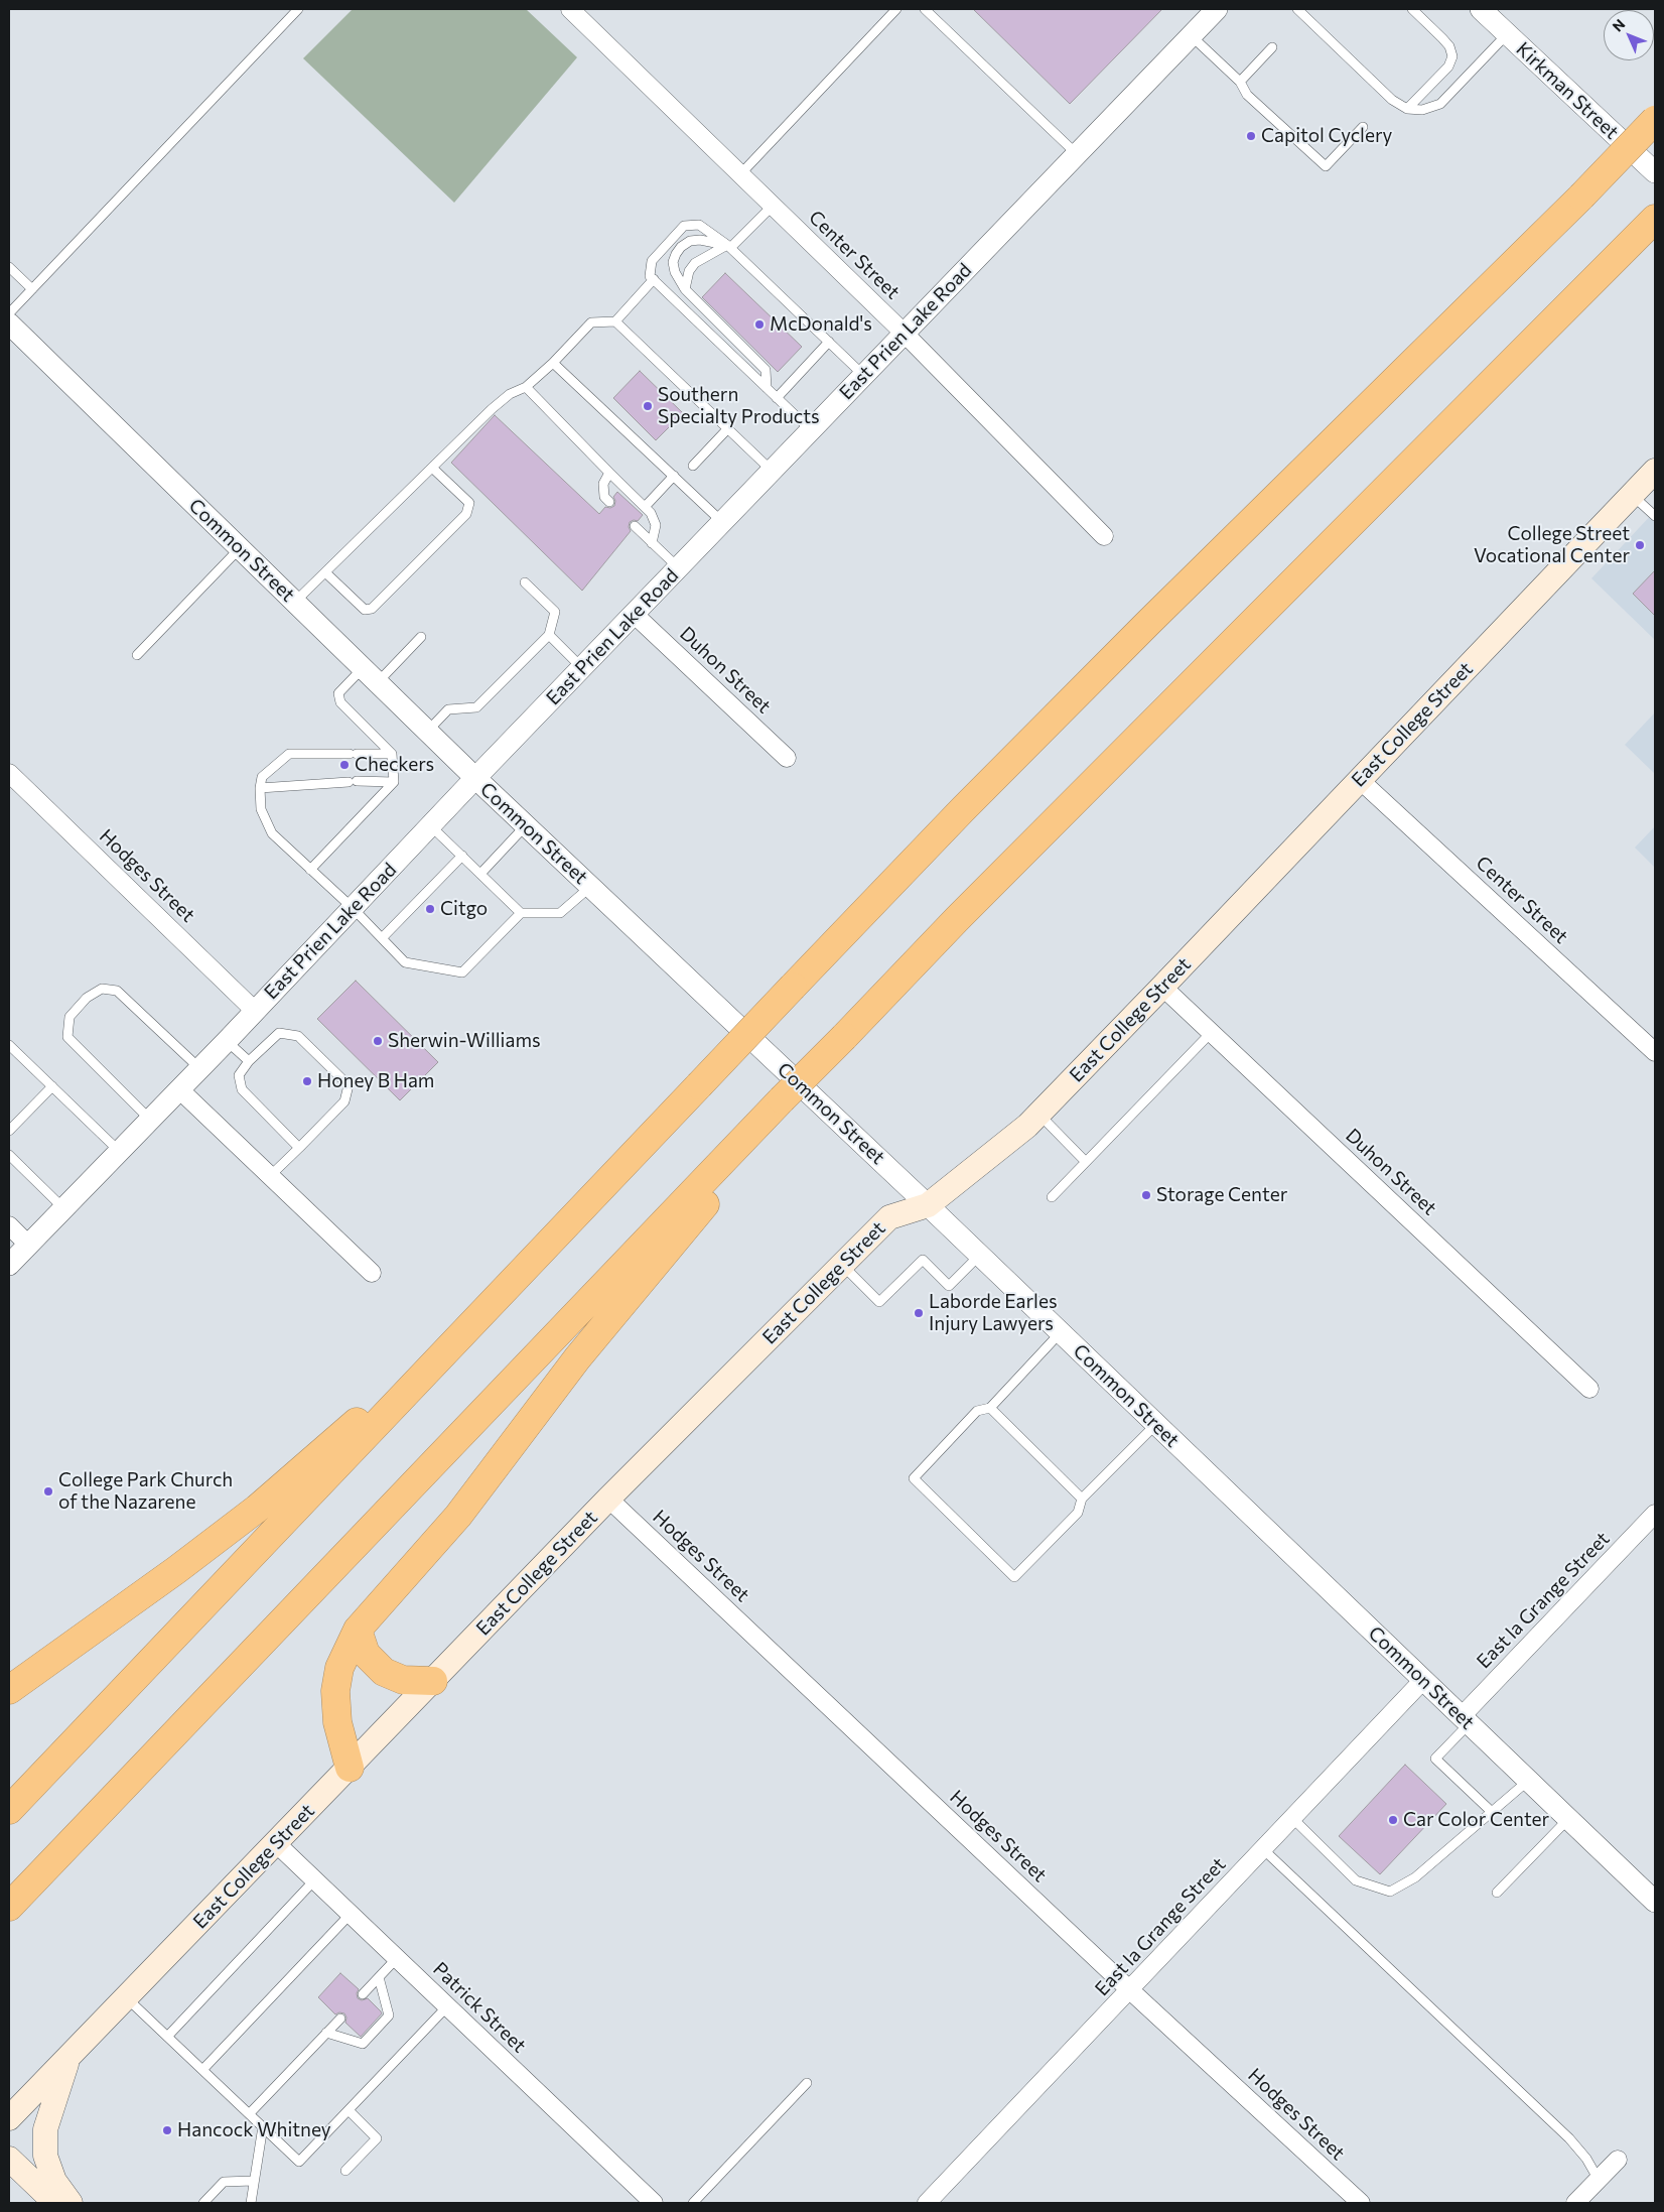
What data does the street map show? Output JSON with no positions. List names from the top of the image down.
{
  "streets": {
    "main road": ["East College Street"],
    "street": [
      "Kirkman Street",
      "Center Street",
      "East Prien Lake Road",
      "Common Street",
      "Duhon Street",
      "Hodges Street",
      "East la Grange Street",
      "Patrick Street"
    ]
  },
  "crossings": [
    ["Center Street", "East Prien Lake Road"],
    ["Center Street", "East College Street"],
    ["East Prien Lake Road", "Common Street"],
    ["East Prien Lake Road", "Duhon Street"],
    ["East Prien Lake Road", "Hodges Street"],
    ["Common Street", "East College Street"],
    ["Common Street", "East la Grange Street"],
    ["Duhon Street", "East College Street"],
    ["East College Street", "Hodges Street"],
    ["East College Street", "Patrick Street"],
    ["Hodges Street", "East la Grange Street"]
  ],
  "places": [
    "Capitol Cyclery",
    "McDonald's",
    "Southern Specialty Products",
    "College Street Vocational Center",
    "Checkers",
    "Citgo",
    "Sherwin-Williams",
    "Honey B Ham",
    "Storage Center",
    "Laborde Earles Injury Lawyers",
    "College Park Church of the Nazarene",
    "Car Color Center",
    "Hancock Whitney"
  ],
  "north": "top left"
}
